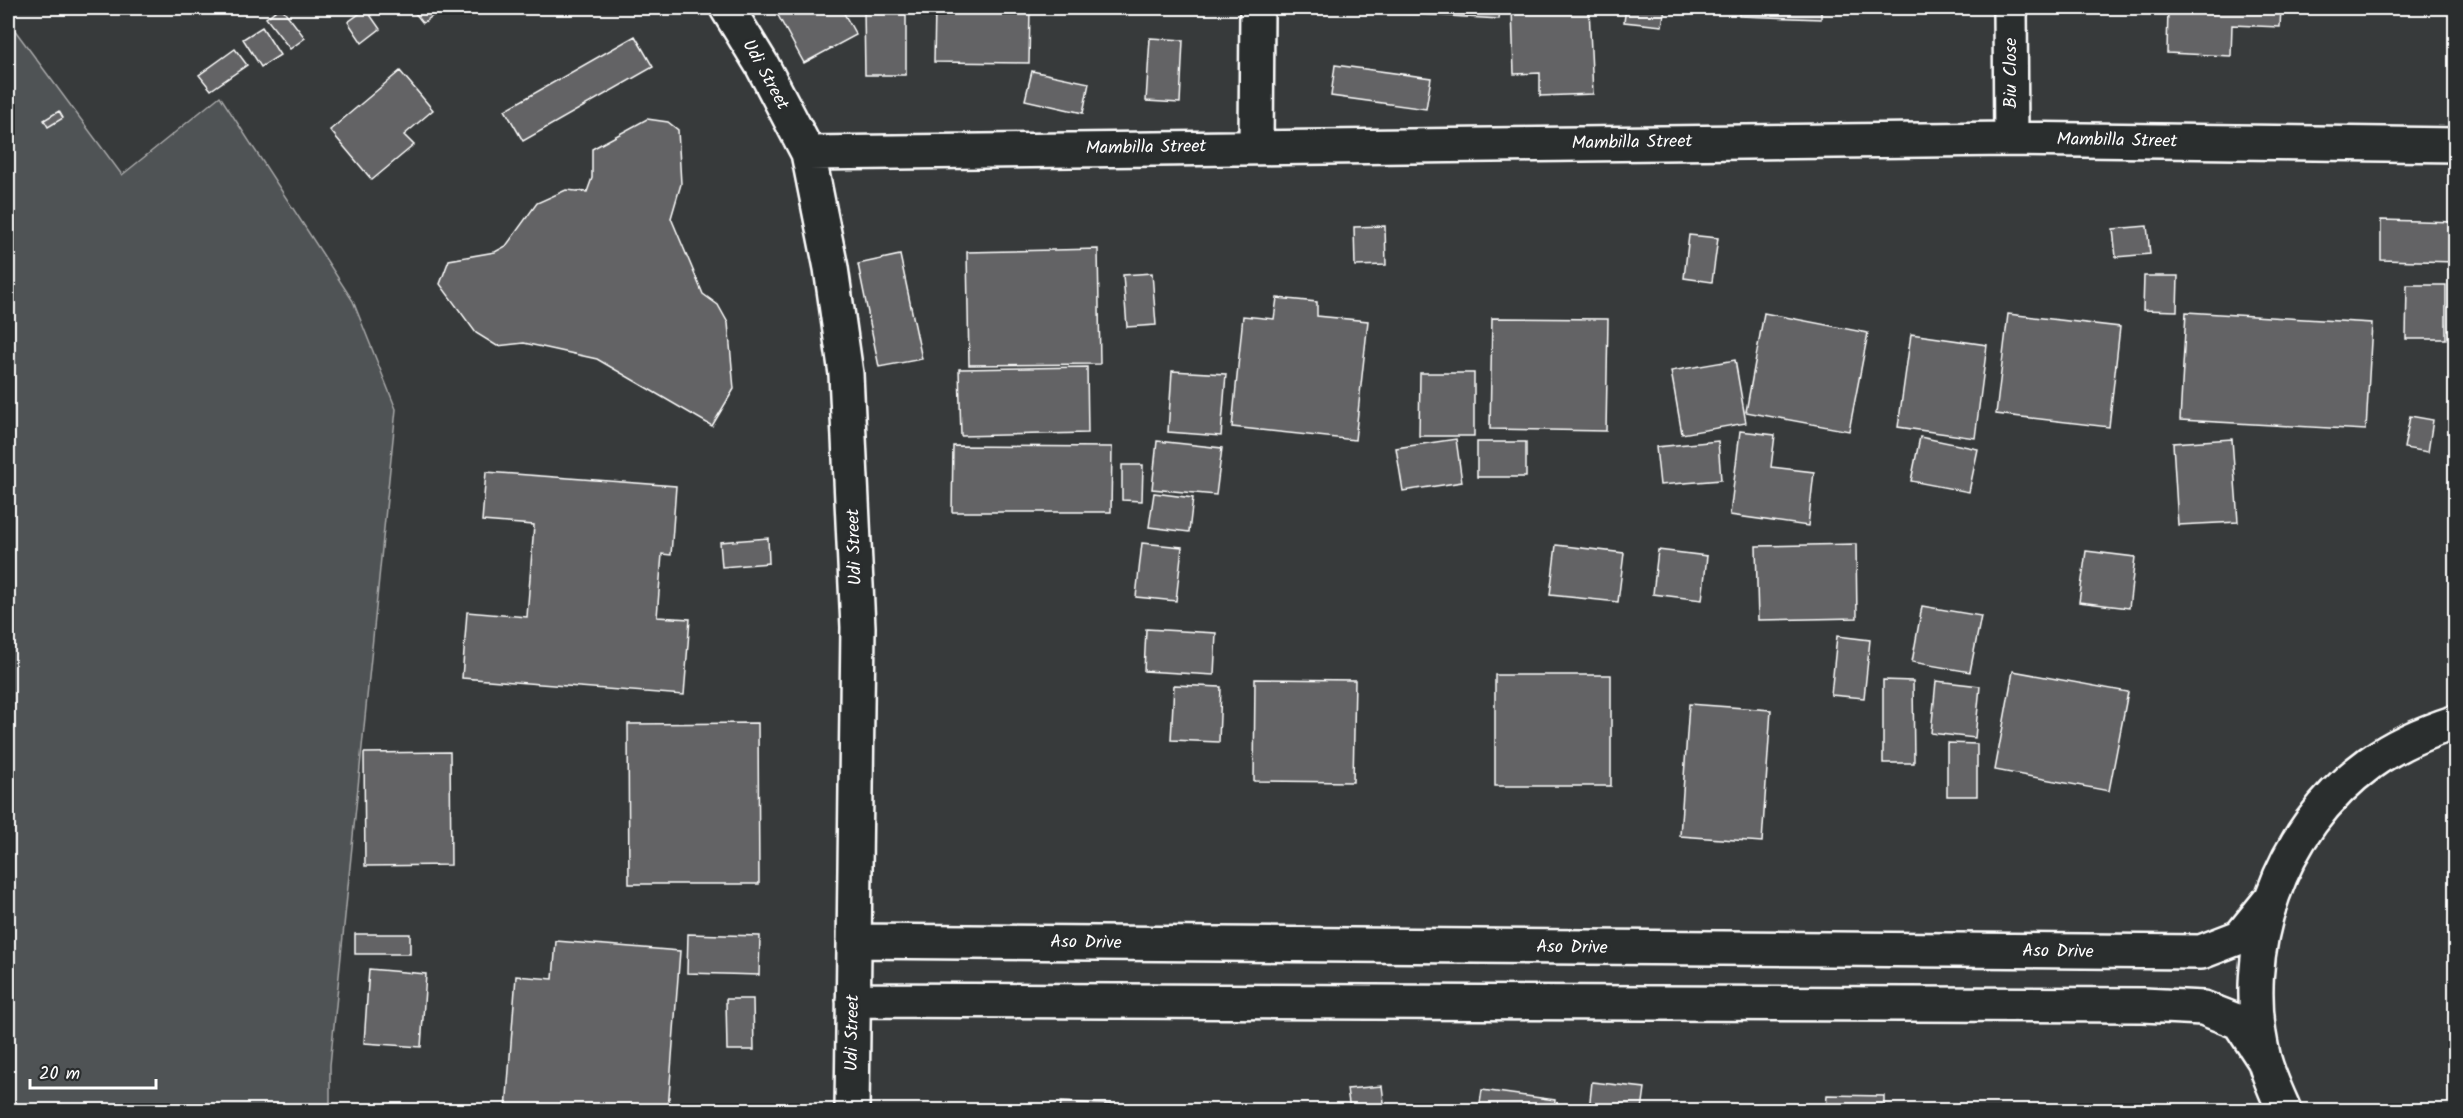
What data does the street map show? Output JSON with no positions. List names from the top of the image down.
{
  "streets": {
    "street": [
      "Biu Close",
      "Udi Street",
      "Mambilla Street",
      "Aso Drive"
    ]
  },
  "crossings": [
    ["Biu Close", "Mambilla Street"],
    ["Udi Street", "Mambilla Street"],
    ["Udi Street", "Aso Drive"]
  ],
  "scale_bar": "20 m"
}
